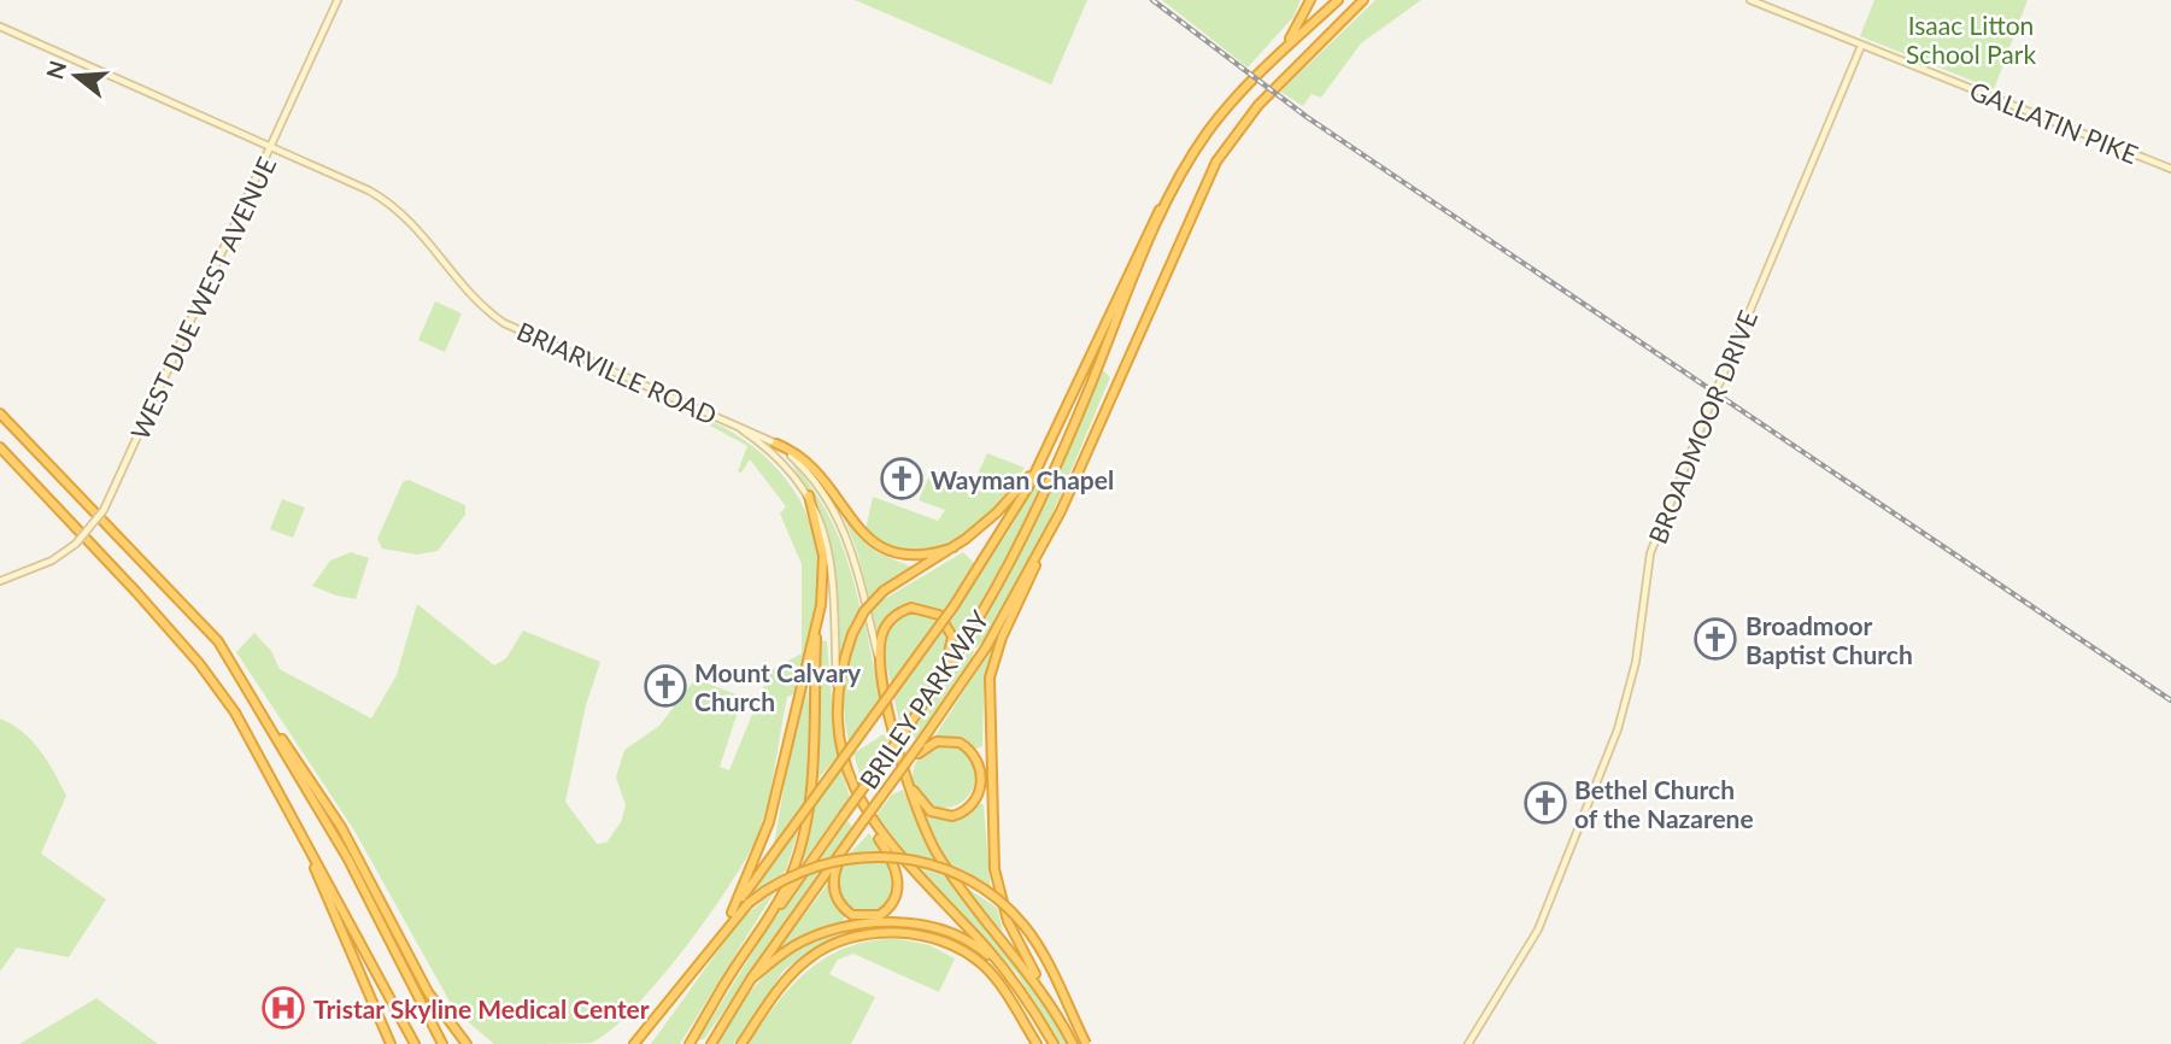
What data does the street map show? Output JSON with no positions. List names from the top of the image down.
{
  "streets": {
    "highway": ["BRILEY PARKWAY"],
    "main road": [
      "GALLATIN PIKE",
      "WEST DUE WEST AVENUE",
      "BRIARVILLE ROAD",
      "BROADMOOR DRIVE"
    ]
  },
  "crossings": [
    ["GALLATIN PIKE", "BROADMOOR DRIVE"],
    ["WEST DUE WEST AVENUE", "BRIARVILLE ROAD"]
  ],
  "parks": ["Isaac Litton School Park"],
  "places": {
    "church": [
      "Wayman Chapel",
      "Broadmoor Baptist Church",
      "Mount Calvary Church",
      "Bethel Church of the Nazarene"
    ],
    "hospital": ["Tristar Skyline Medical Center"]
  },
  "north": "left"
}
